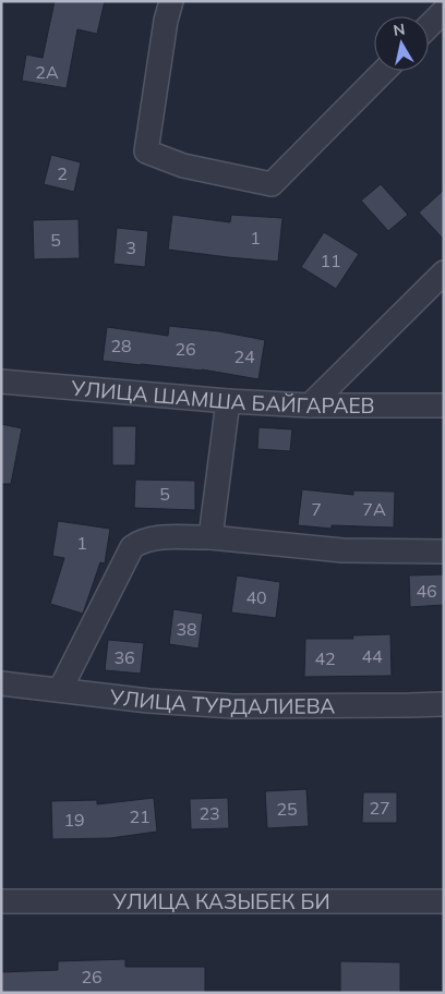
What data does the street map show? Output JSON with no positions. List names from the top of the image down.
{
  "streets": {
    "street": ["УЛИЦА ШАМША БАЙГАРАЕВ", "УЛИЦА ТУРДАЛИЕВА", "УЛИЦА КАЗЫБЕК БИ"]
  },
  "house_numbers": [
    "2А",
    "2",
    "1",
    "5",
    "3",
    "11",
    "28",
    "26",
    "24",
    "5",
    "7",
    "7А",
    "1",
    "46",
    "40",
    "38",
    "44",
    "36",
    "42",
    "27",
    "25",
    "23",
    "21",
    "19",
    "26"
  ],
  "north": "top"
}
